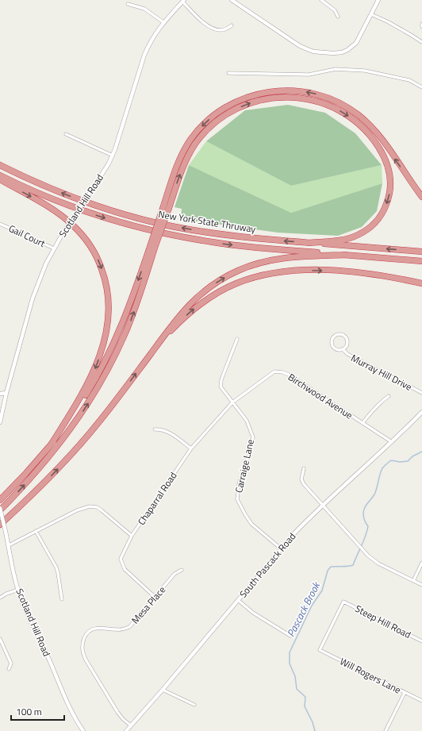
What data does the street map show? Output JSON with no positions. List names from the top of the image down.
{
  "streets": {
    "highway": ["New York State Thruway"],
    "street": [
      "Scotland Hill Road",
      "Gail Court",
      "Murray Hill Drive",
      "Birchwood Avenue",
      "Carraige Lane",
      "Chaparral Road",
      "South Pascack Road",
      "Mesa Place",
      "Steep Hill Road",
      "Will Rogers Lane"
    ]
  },
  "crossings": [
    ["Scotland Hill Road", "Gail Court"],
    ["Birchwood Avenue", "Carraige Lane"],
    ["Birchwood Avenue", "Chaparral Road"],
    ["Birchwood Avenue", "South Pascack Road"],
    ["Carraige Lane", "Chaparral Road"],
    ["Carraige Lane", "South Pascack Road"],
    ["Chaparral Road", "Mesa Place"],
    ["South Pascack Road", "Mesa Place"],
    ["Steep Hill Road", "Will Rogers Lane"]
  ],
  "water": ["Pascack Brook"],
  "scale_bar": "100 m"
}
